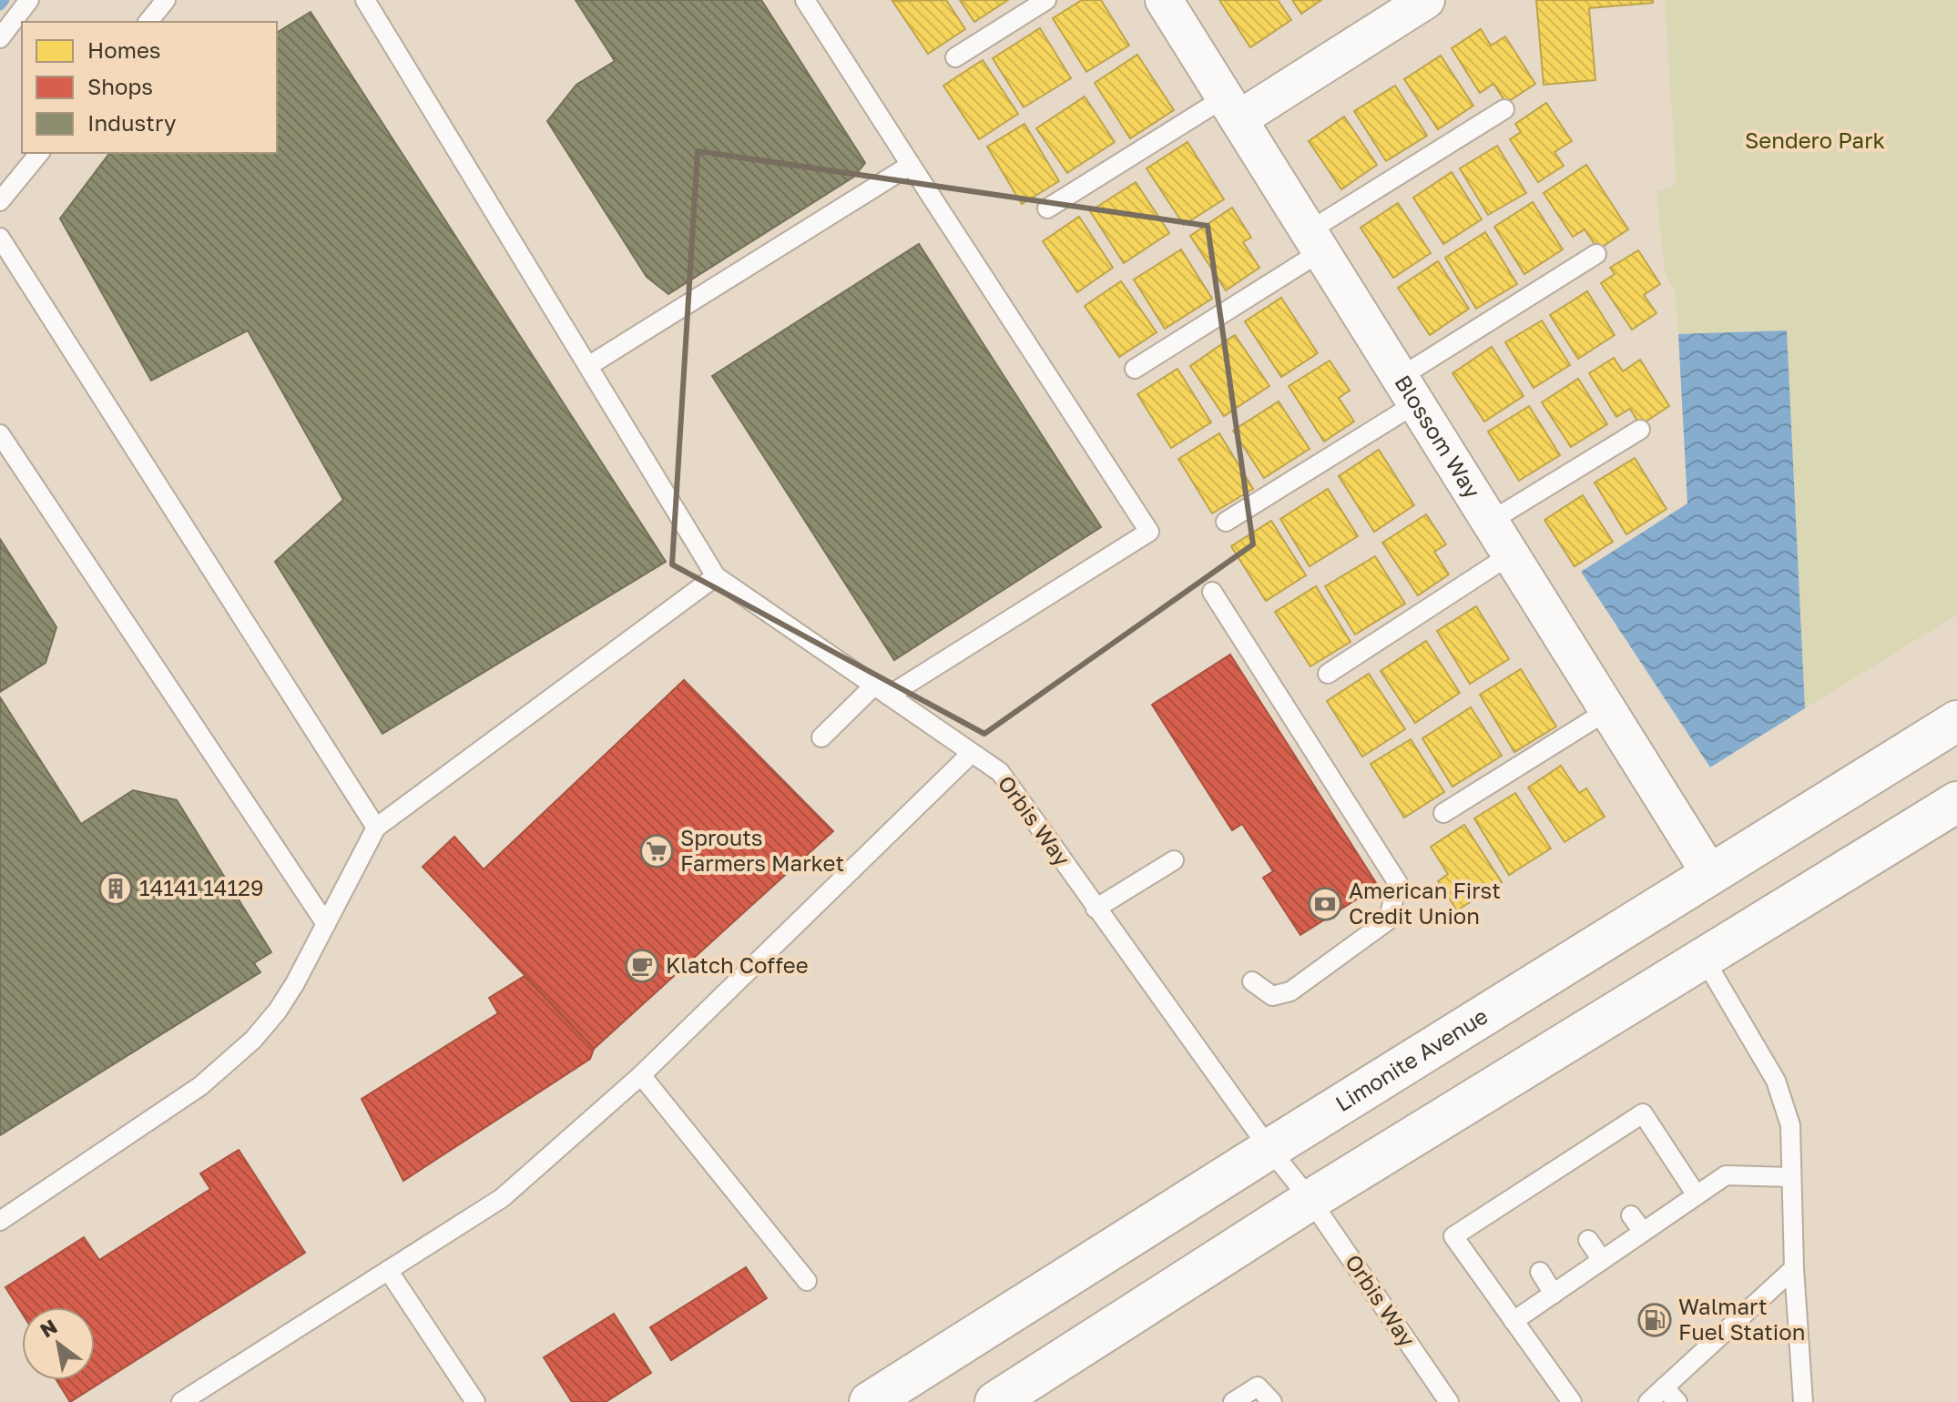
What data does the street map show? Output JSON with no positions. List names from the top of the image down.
{
  "streets": {
    "main road": ["Limonite Avenue"],
    "street": ["Blossom Way"],
    "lane": ["Orbis Way"]
  },
  "crossings": [
    ["Blossom Way", "Limonite Avenue"],
    ["Orbis Way", "Limonite Avenue"]
  ],
  "parks": ["Sendero Park"],
  "places": {
    "supermarket": ["Sprouts Farmers Market"],
    "building": ["14141 14129"],
    "bank": ["American First Credit Union"],
    "cafe": ["Klatch Coffee"],
    "fuel station": ["Walmart Fuel Station"]
  },
  "legend": ["Homes", "Shops", "Industry"],
  "north": "top left"
}
